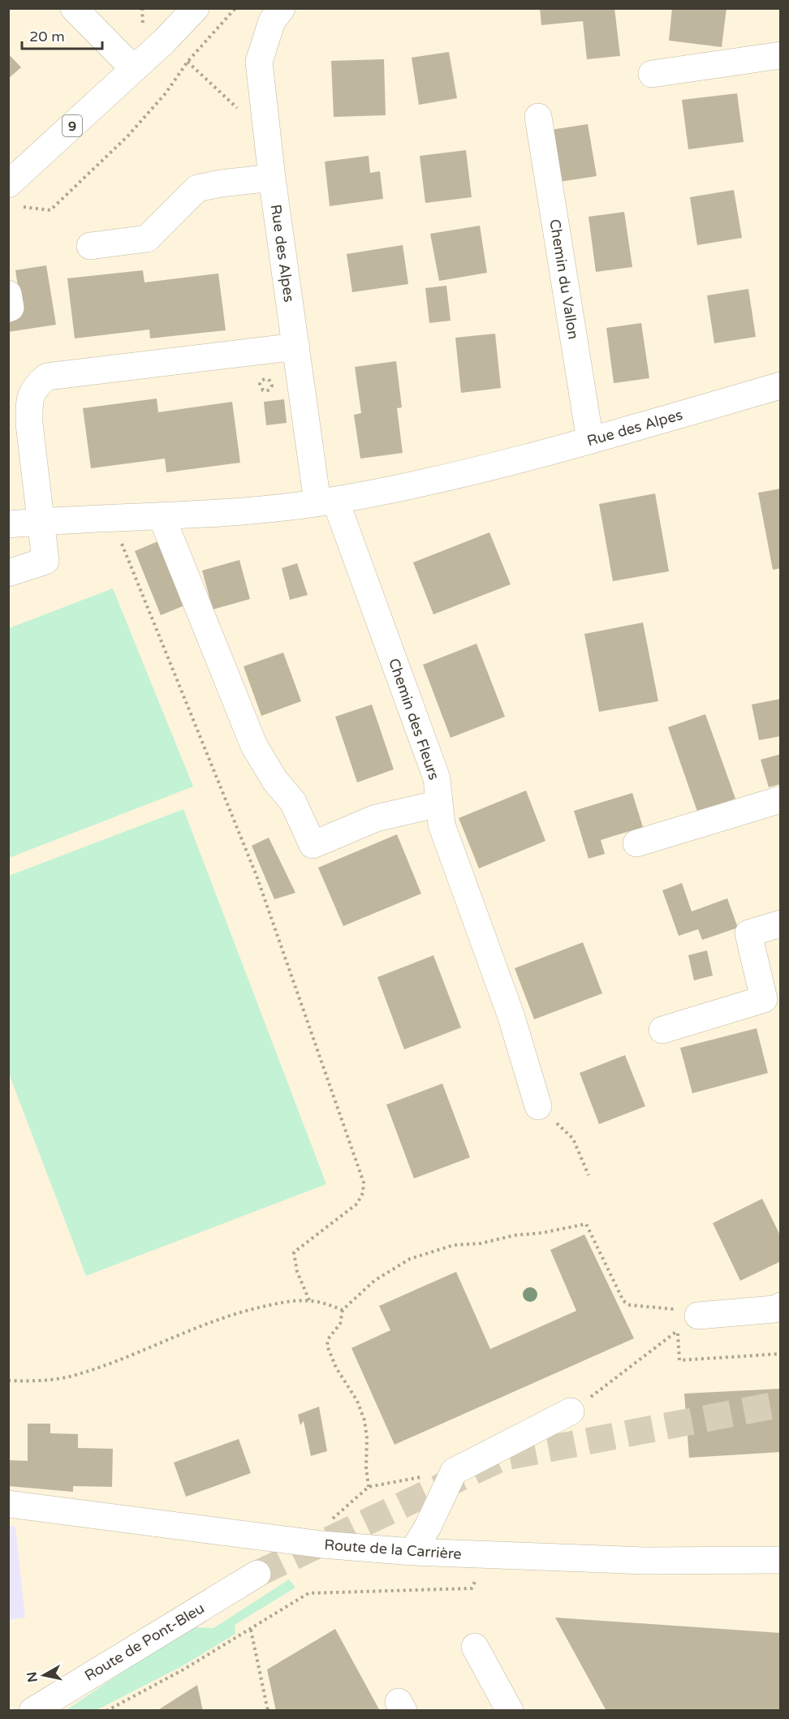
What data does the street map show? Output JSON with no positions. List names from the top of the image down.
{
  "streets": {
    "street": [
      "9",
      "Rue des Alpes",
      "Chemin du Vallon",
      "Chemin des Fleurs",
      "Route de la Carrière",
      "Route de Pont-Bleu"
    ]
  },
  "crossings": [
    ["Rue des Alpes", "Chemin du Vallon"],
    ["Rue des Alpes", "Chemin des Fleurs"]
  ],
  "scale_bar": "20 m",
  "north": "left"
}
